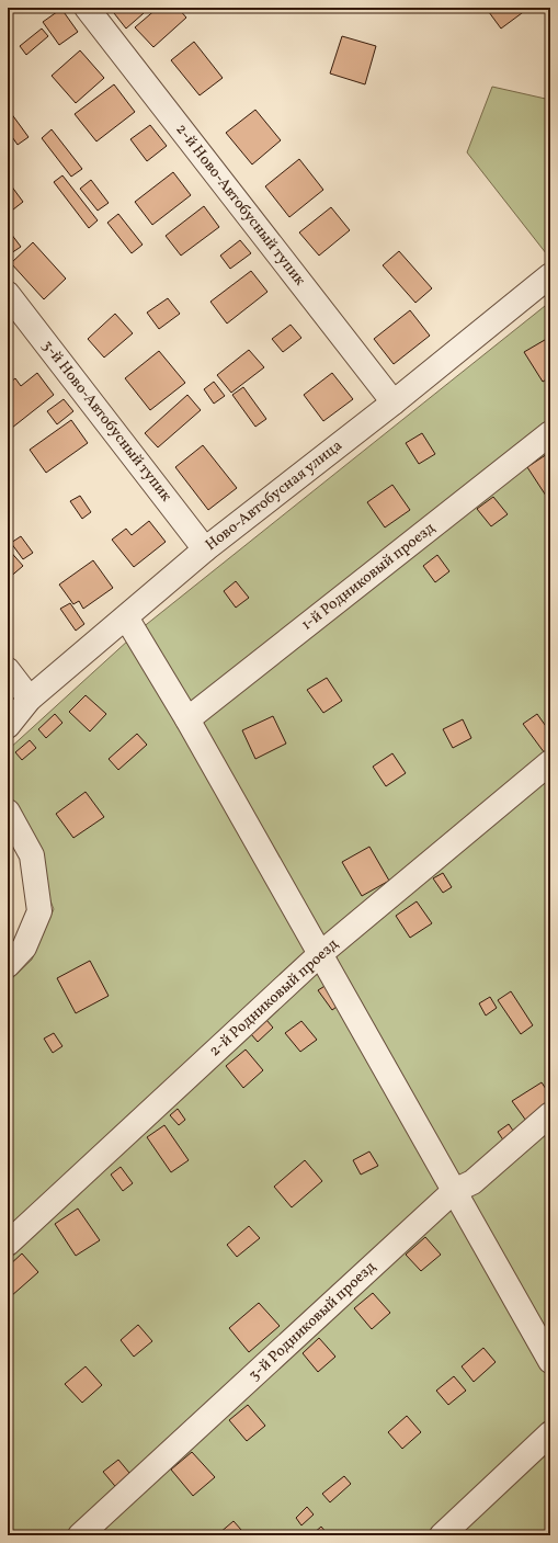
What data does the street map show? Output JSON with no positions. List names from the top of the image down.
{
  "streets": {
    "street": [
      "2-й Ново-Автобусный тупик",
      "3-й Ново-Автобусный тупик",
      "Ново-Автобусная улица",
      "1-й Родниковый проезд",
      "2-й Родниковый проезд",
      "3-й Родниковый проезд"
    ]
  },
  "crossings": [
    ["2-й Ново-Автобусный тупик", "Ново-Автобусная улица"],
    ["3-й Ново-Автобусный тупик", "Ново-Автобусная улица"]
  ]
}
